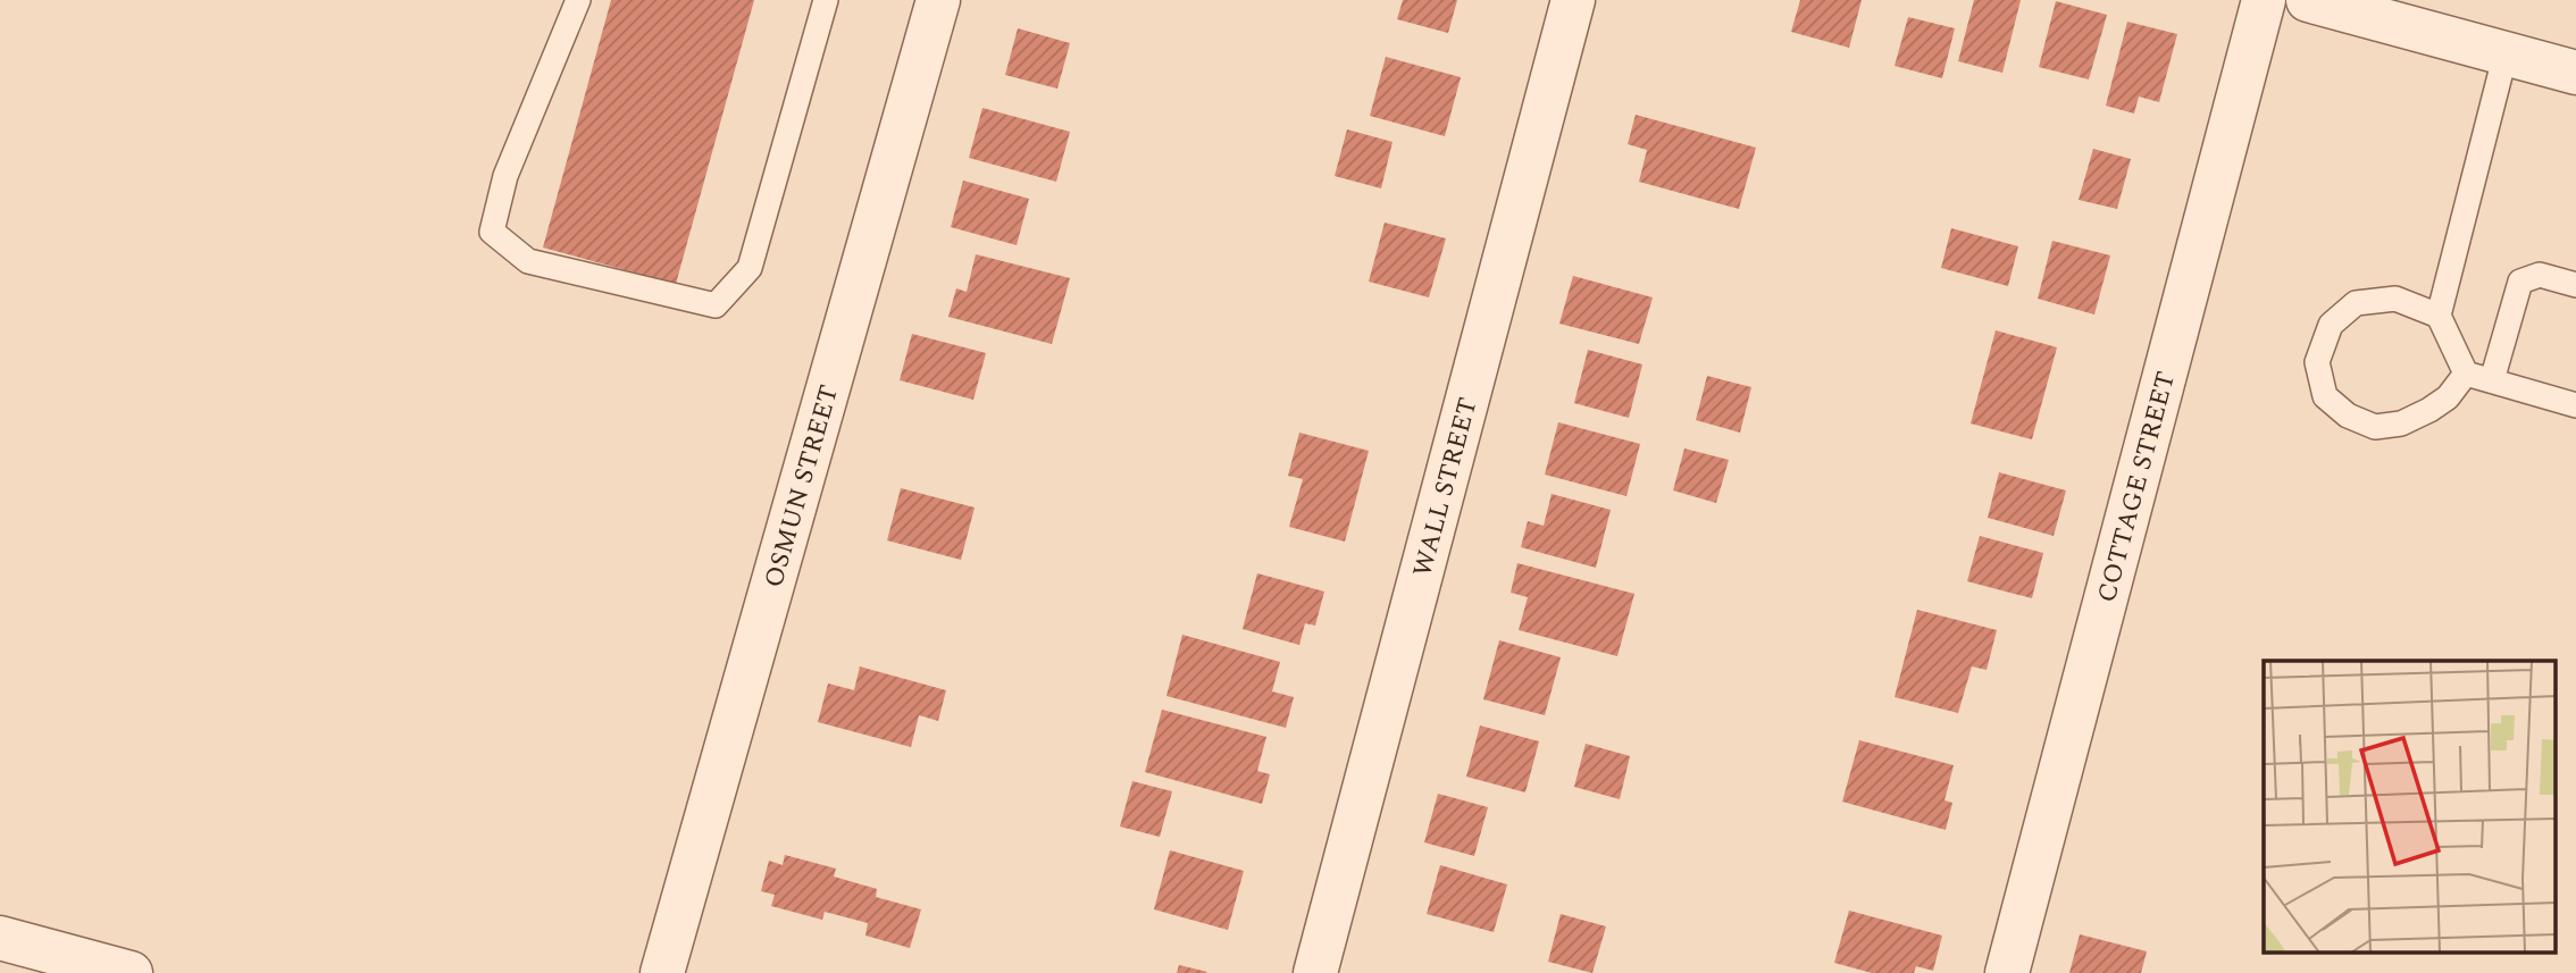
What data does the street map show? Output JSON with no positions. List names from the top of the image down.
{
  "streets": {
    "street": ["OSMUN STREET", "WALL STREET", "COTTAGE STREET"]
  }
}
